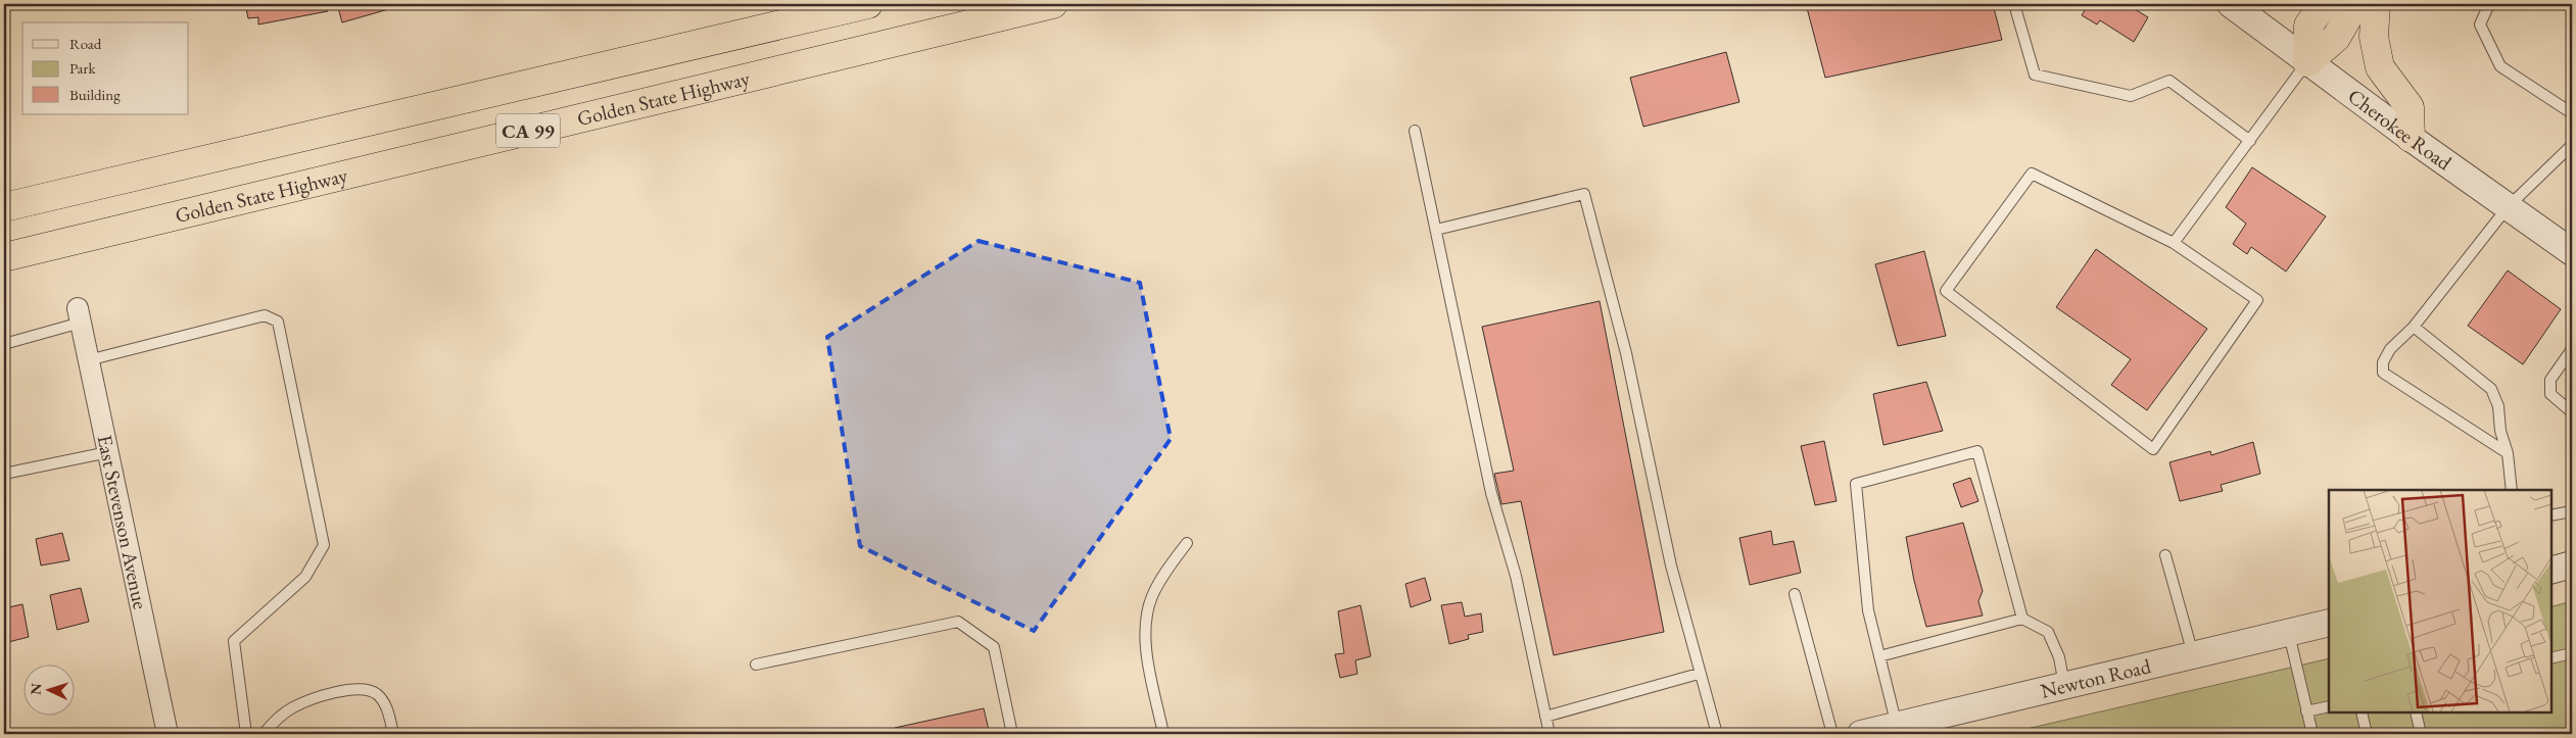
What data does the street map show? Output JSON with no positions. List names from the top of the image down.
{
  "streets": {
    "highway": ["Golden State Highway", "CA 99"],
    "street": ["Cherokee Road", "East Stevenson Avenue", "Newton Road"]
  },
  "legend": ["Road", "Park", "Building"],
  "north": "left"
}
